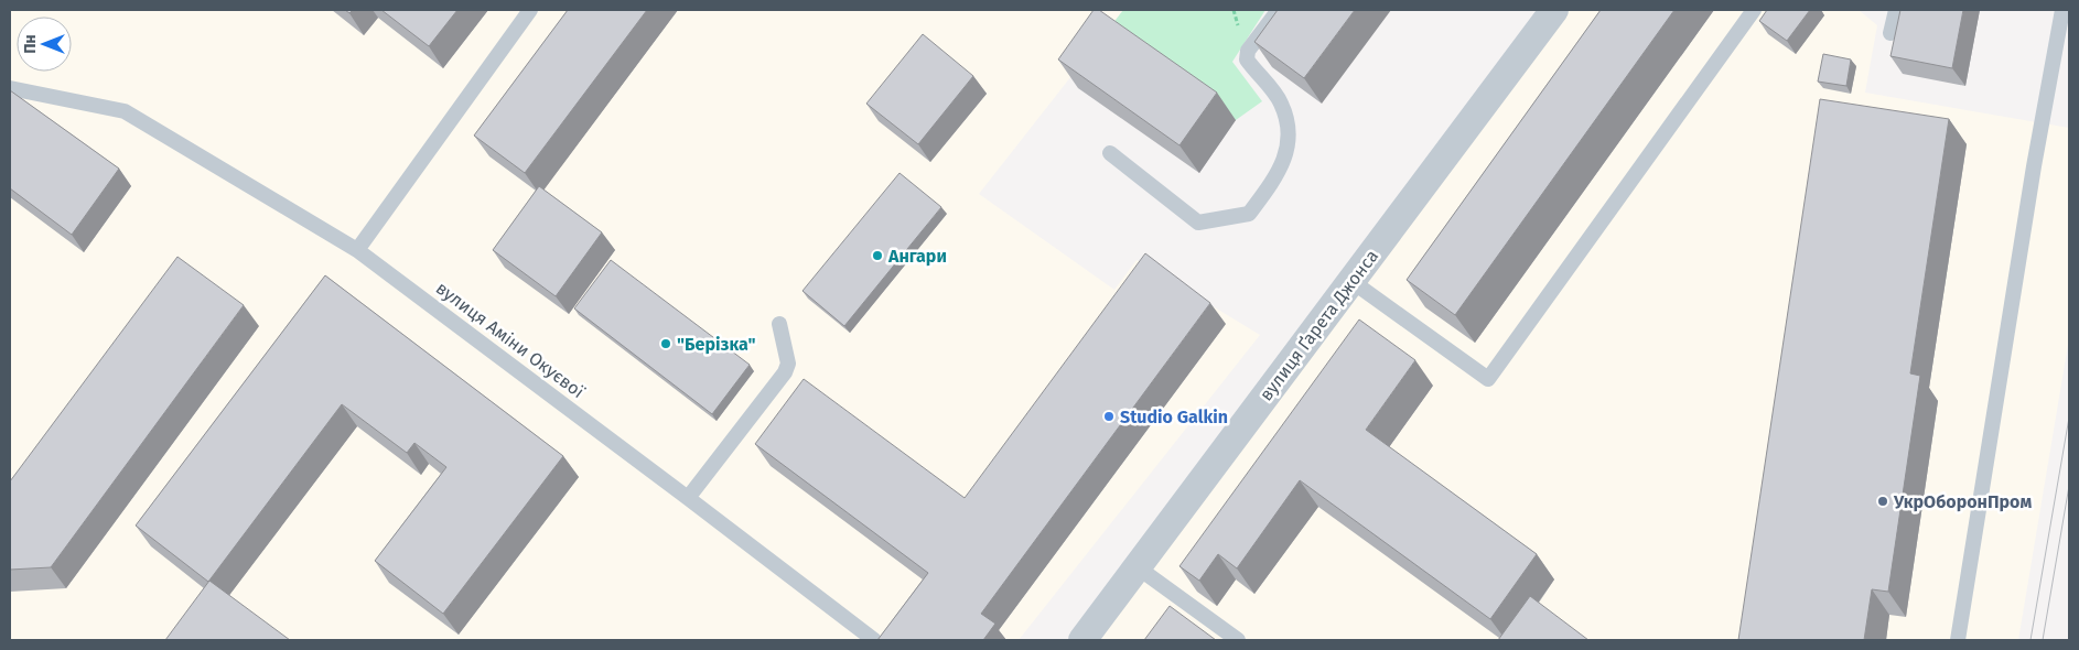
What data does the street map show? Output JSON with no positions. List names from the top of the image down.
{
  "streets": {
    "street": ["вулиця Ґарета Джонса"],
    "lane": ["вулиця Аміни Окуєвої"]
  },
  "places": [
    "Ангари",
    "\"Берізка\"",
    "Studio Galkin",
    "УкрОборонПром"
  ],
  "north": "left"
}
